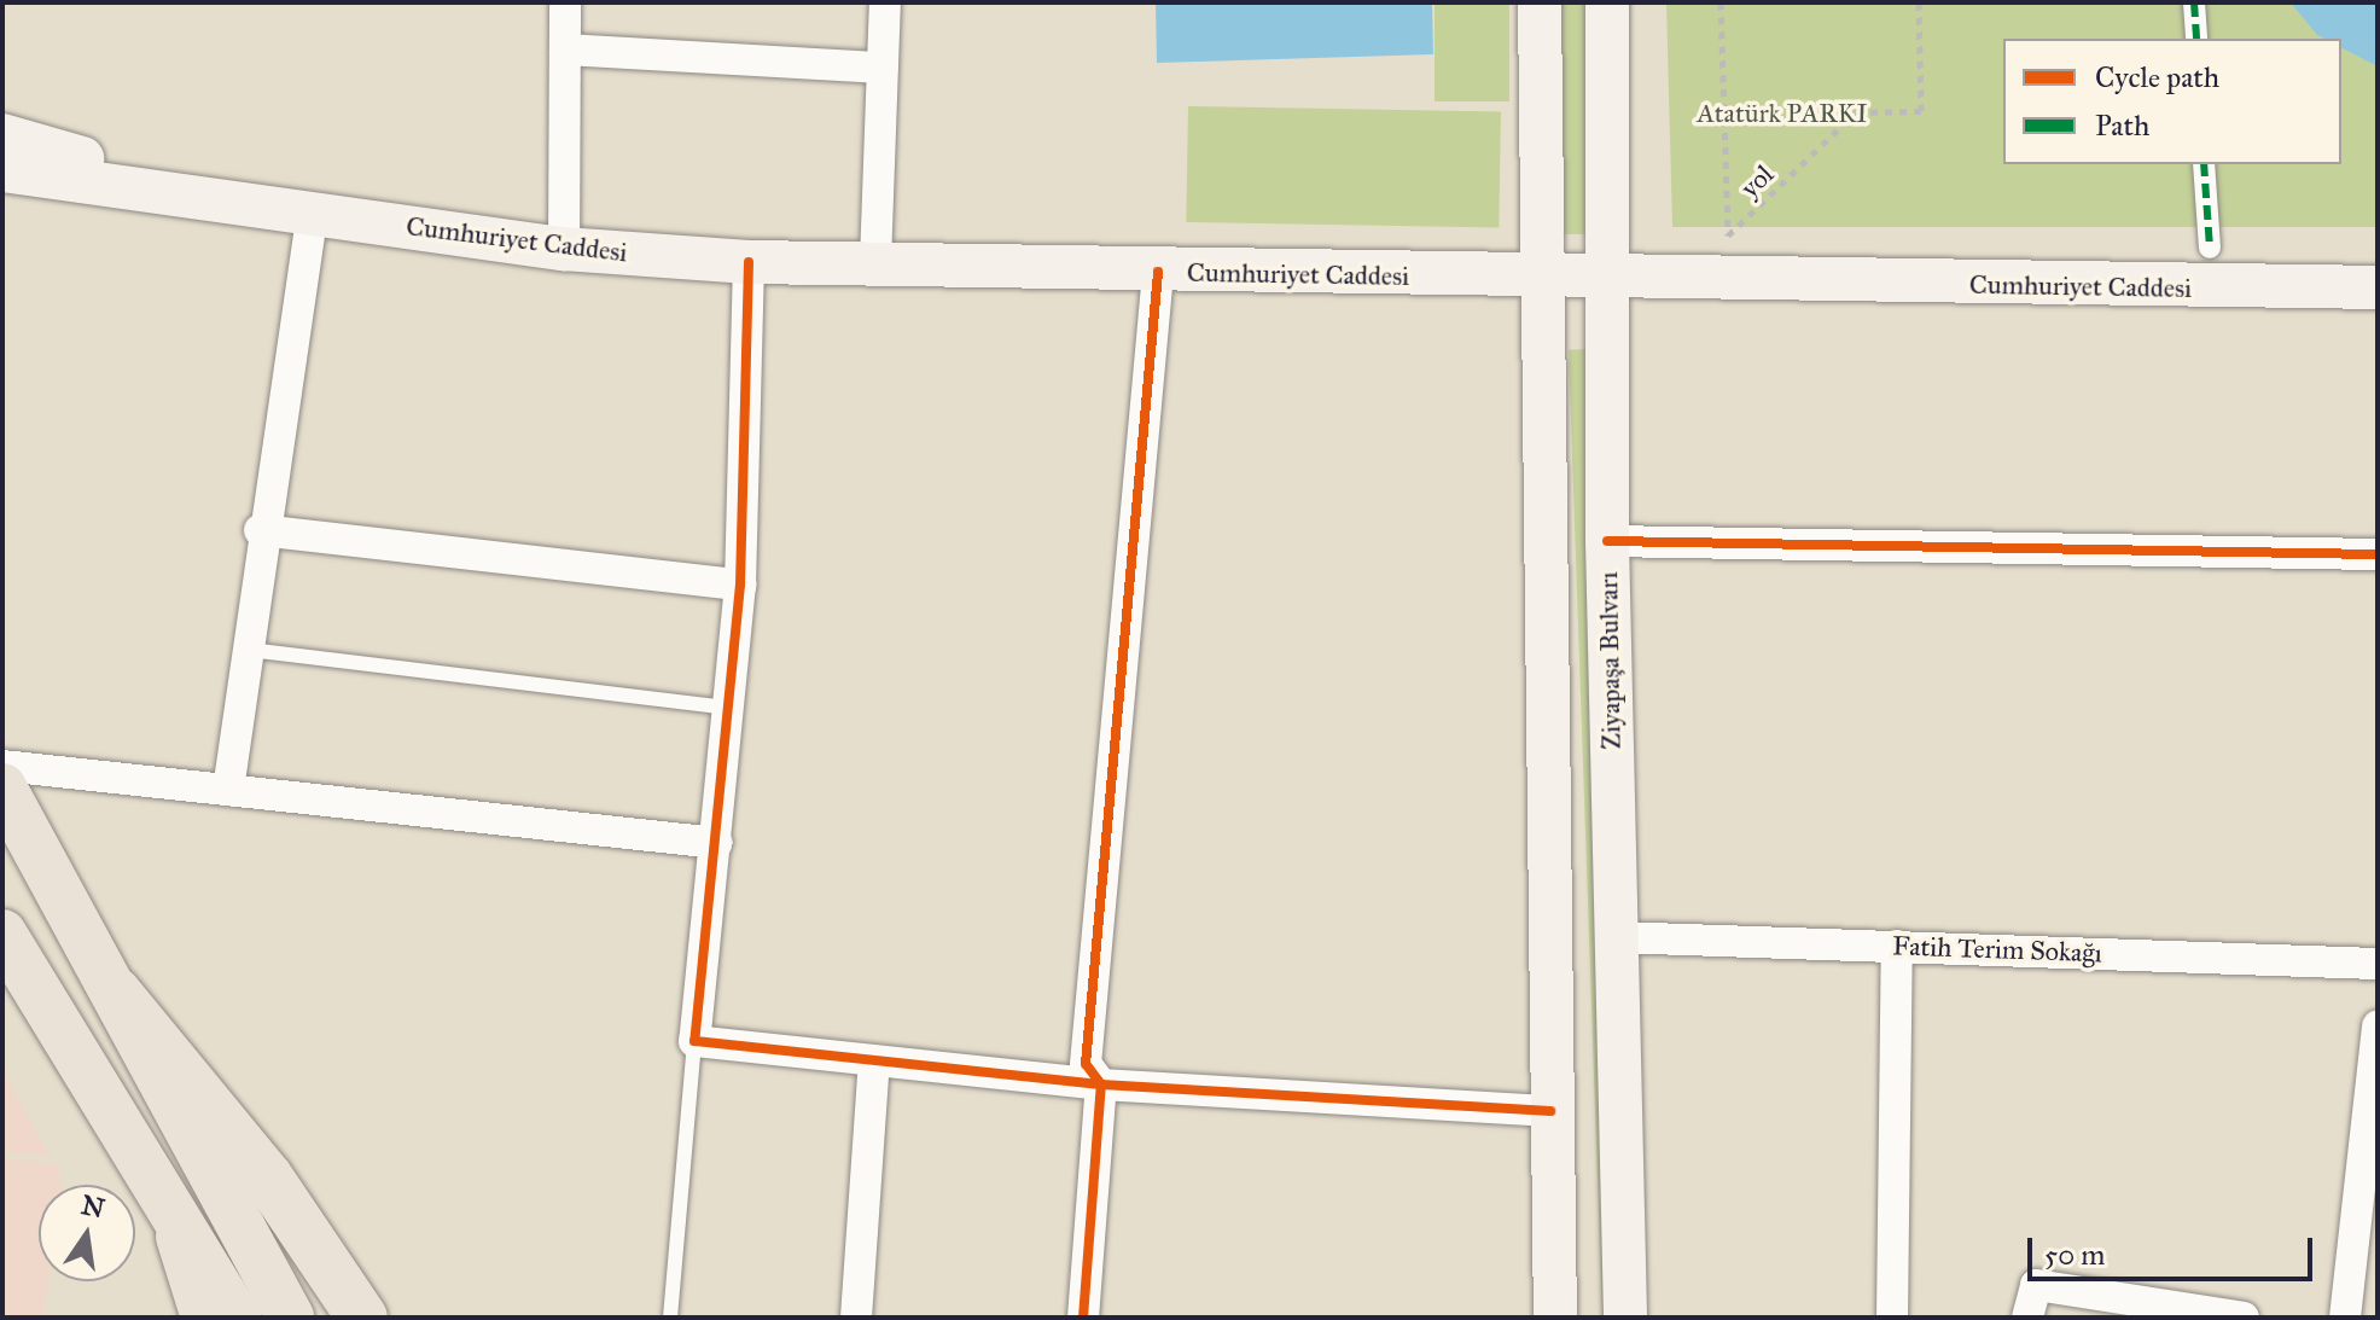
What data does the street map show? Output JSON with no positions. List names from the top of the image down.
{
  "streets": {
    "main road": ["Cumhuriyet Caddesi", "Ziyapaşa Bulvarı"],
    "street": ["Fatih Terim Sokağı"],
    "path": ["yol"]
  },
  "crossings": [
    ["Cumhuriyet Caddesi", "Ziyapaşa Bulvarı"],
    ["Ziyapaşa Bulvarı", "Fatih Terim Sokağı"]
  ],
  "parks": ["Atatürk PARKI"],
  "legend": ["Cycle path", "Path"],
  "scale_bar": "50 m",
  "north": "top"
}
